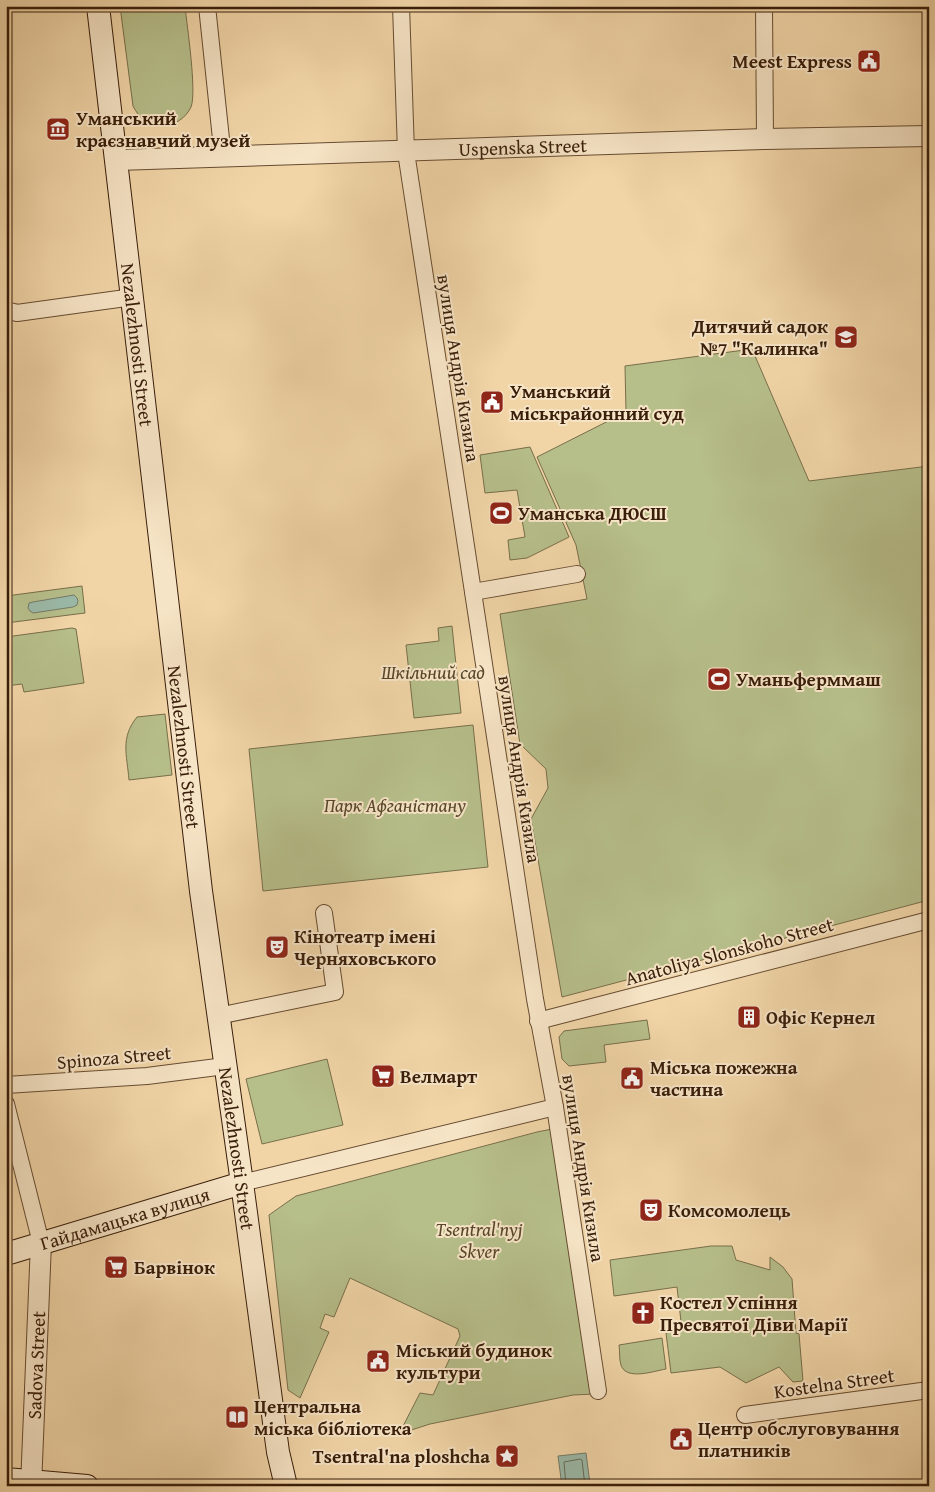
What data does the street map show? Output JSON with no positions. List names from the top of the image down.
{
  "streets": {
    "main road": ["Nezalezhnosti Street", "Гайдамацька вулиця"],
    "street": [
      "Uspenska Street",
      "вулиця Андрія Кизила",
      "Anatoliya Slonskoho Street",
      "Spinoza Street",
      "Sadova Street",
      "Kostelna Street"
    ]
  },
  "crossings": [
    ["Uspenska Street", "Nezalezhnosti Street"],
    ["Uspenska Street", "вулиця Андрія Кизила"],
    ["Nezalezhnosti Street", "Spinoza Street"],
    ["Nezalezhnosti Street", "Гайдамацька вулиця"],
    ["вулиця Андрія Кизила", "Anatoliya Slonskoho Street"],
    ["Гайдамацька вулиця", "Sadova Street"]
  ],
  "parks": ["Шкільний сад", "Парк Афганістану", "Tsentral'nyj Skver"],
  "places": {
    "public building": [
      "Meest Express",
      "Уманський міськрайонний суд",
      "Міська пожежна частина",
      "Міський будинок культури",
      "Центр обслуговування платників"
    ],
    "museum": ["Уманський краєзнавчий музей"],
    "school or university": ["Дитячий садок №7 \"Калинка\""],
    "sports": ["Уманська ДЮСШ", "Уманьферммаш"],
    "theatre": ["Кінотеатр імені Черняховського", "Комсомолець"],
    "building": ["Офіс Кернел"],
    "supermarket": ["Велмарт", "Барвінок"],
    "church": ["Костел Успіння Пресвятої Діви Марії"],
    "library": ["Центральна міська бібліотека"],
    "place": ["Tsentral'na ploshcha"]
  }
}
